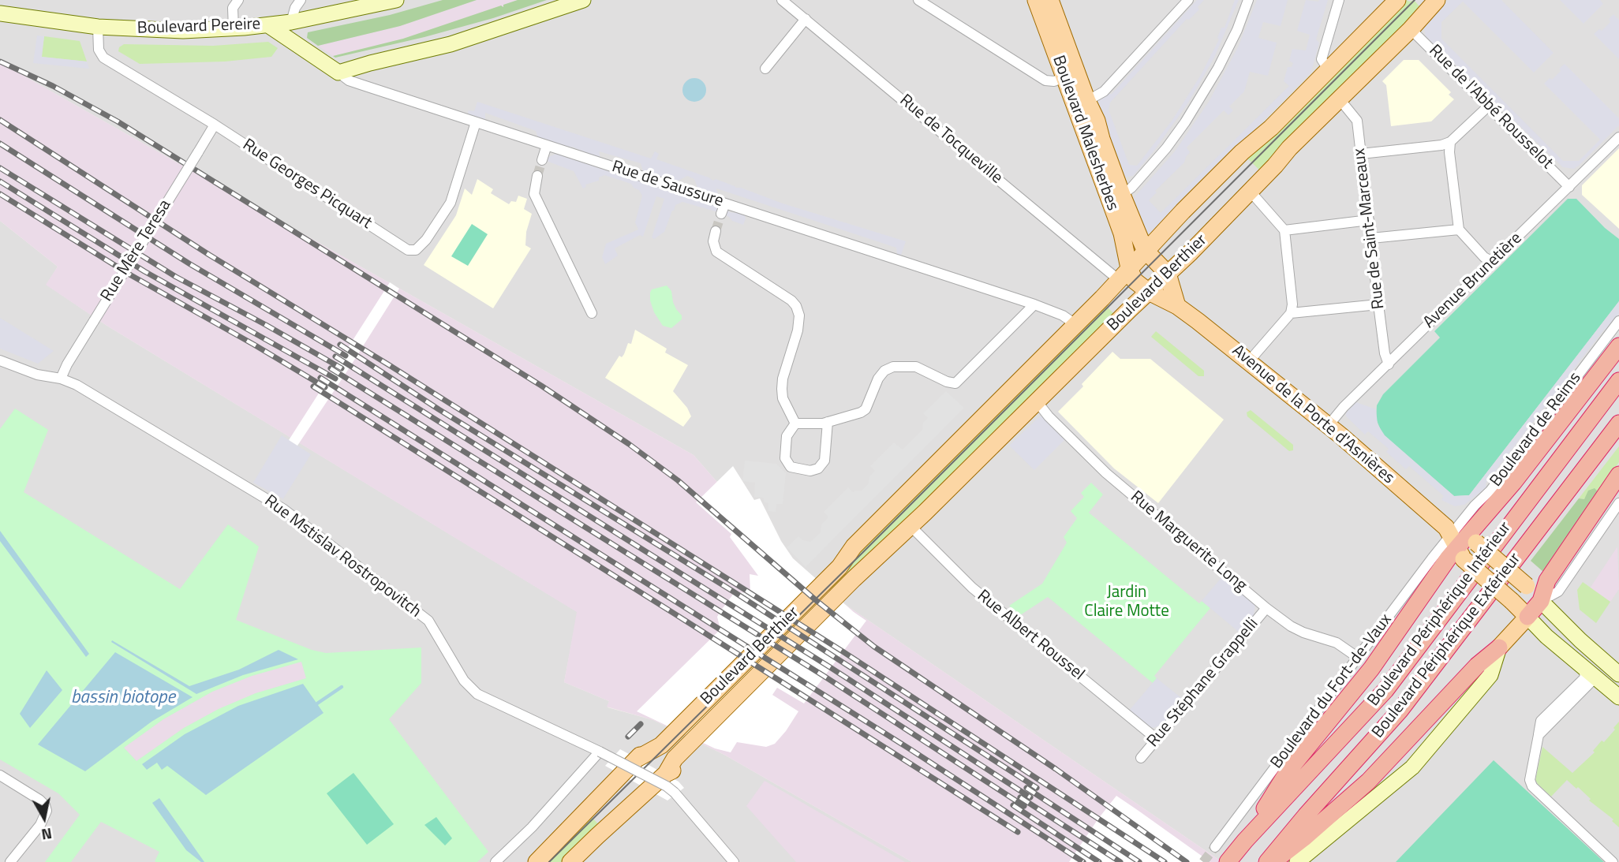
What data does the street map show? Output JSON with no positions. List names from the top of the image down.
{
  "streets": {
    "highway": ["Boulevard Périphérique Intérieur", "Boulevard Périphérique Extérieur"],
    "main road": [
      "Boulevard Pereire",
      "Boulevard Malesherbes",
      "Rue de Saussure",
      "Boulevard Berthier",
      "Avenue de la Porte d'Asnières"
    ],
    "street": [
      "Rue de l'Abbé Rousselot",
      "Rue de Tocqueville",
      "Rue Georges Picquart",
      "Rue de Saint-Marceaux",
      "Rue Mère Teresa",
      "Avenue Brunetière",
      "Boulevard de Reims",
      "Rue Marguerite Long",
      "Rue Mstislav Rostropovitch",
      "Rue Albert Roussel",
      "Rue Stéphane Grappelli",
      "Boulevard du Fort-de-Vaux"
    ]
  },
  "crossings": [
    ["Boulevard Pereire", "Rue Georges Picquart"],
    ["Boulevard Pereire", "Rue de Saussure"],
    ["Rue de l'Abbé Rousselot", "Avenue Brunetière"],
    ["Rue de l'Abbé Rousselot", "Boulevard Berthier"],
    ["Boulevard Malesherbes", "Rue de Tocqueville"],
    ["Boulevard Malesherbes", "Boulevard Berthier"],
    ["Rue de Tocqueville", "Boulevard Berthier"],
    ["Rue Georges Picquart", "Rue de Saussure"],
    ["Rue Georges Picquart", "Rue Mère Teresa"],
    ["Rue de Saussure", "Boulevard Berthier"],
    ["Rue de Saint-Marceaux", "Avenue Brunetière"],
    ["Rue de Saint-Marceaux", "Boulevard Berthier"],
    ["Rue Mère Teresa", "Rue Mstislav Rostropovitch"],
    ["Avenue Brunetière", "Avenue de la Porte d'Asnières"],
    ["Boulevard Berthier", "Avenue de la Porte d'Asnières"],
    ["Boulevard Berthier", "Rue Marguerite Long"],
    ["Boulevard Berthier", "Rue Albert Roussel"],
    ["Avenue de la Porte d'Asnières", "Boulevard de Reims"],
    ["Avenue de la Porte d'Asnières", "Boulevard du Fort-de-Vaux"],
    ["Boulevard de Reims", "Boulevard du Fort-de-Vaux"],
    ["Rue Marguerite Long", "Rue Stéphane Grappelli"],
    ["Rue Marguerite Long", "Boulevard du Fort-de-Vaux"],
    ["Rue Albert Roussel", "Rue Stéphane Grappelli"]
  ],
  "water": ["bassin biotope"],
  "parks": ["Jardin Claire Motte"],
  "north": "bottom"
}
